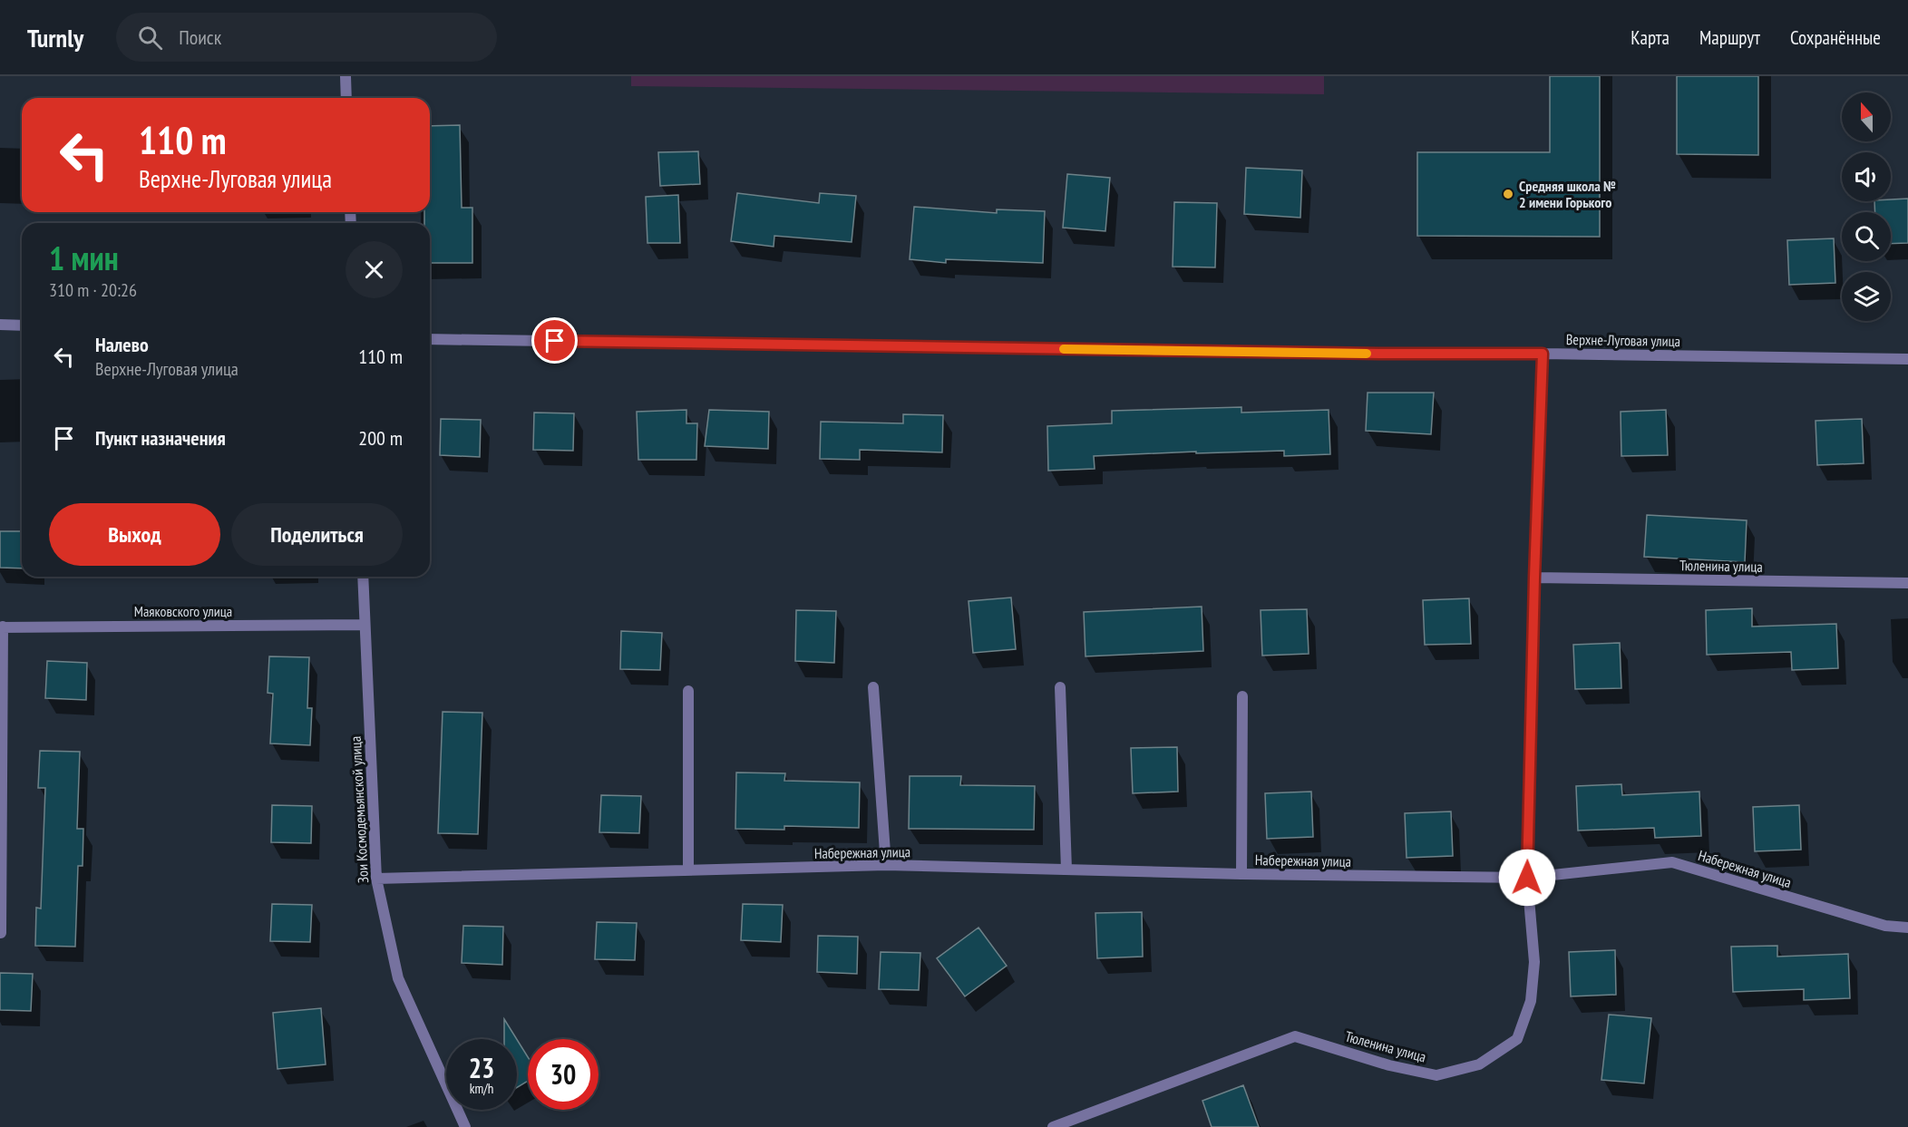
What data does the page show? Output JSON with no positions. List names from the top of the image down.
{
  "streets": {
    "street": [
      "Верхне-Луговая улица",
      "Тюленина улица",
      "Маяковского улица",
      "Зои Космодемьянской улица",
      "Набережная улица"
    ]
  },
  "crossings": [
    ["Верхне-Луговая улица", "Тюленина улица"],
    ["Тюленина улица", "Набережная улица"],
    ["Маяковского улица", "Зои Космодемьянской улица"],
    ["Зои Космодемьянской улица", "Набережная улица"]
  ],
  "places": ["Средняя школа № 2 имени Горького"],
  "north": "top",
  "page": {
    "header": "Turnly",
    "search": "Поиск",
    "nav": ["Карта", "Маршрут", "Сохранённые"],
    "turn": ["110 m", "Верхне-Луговая улица"],
    "heading": ["1 мин", "310 m · 20:26"],
    "list": [
      {
        "name": "Налево",
        "note": "Верхне-Луговая улица",
        "value": "110 m"
      },
      {
        "name": "Пункт назначения",
        "value": "200 m"
      }
    ],
    "buttons": ["Выход", "Поделиться"],
    "speed": "23 km/h",
    "limit": "30"
  }
}
